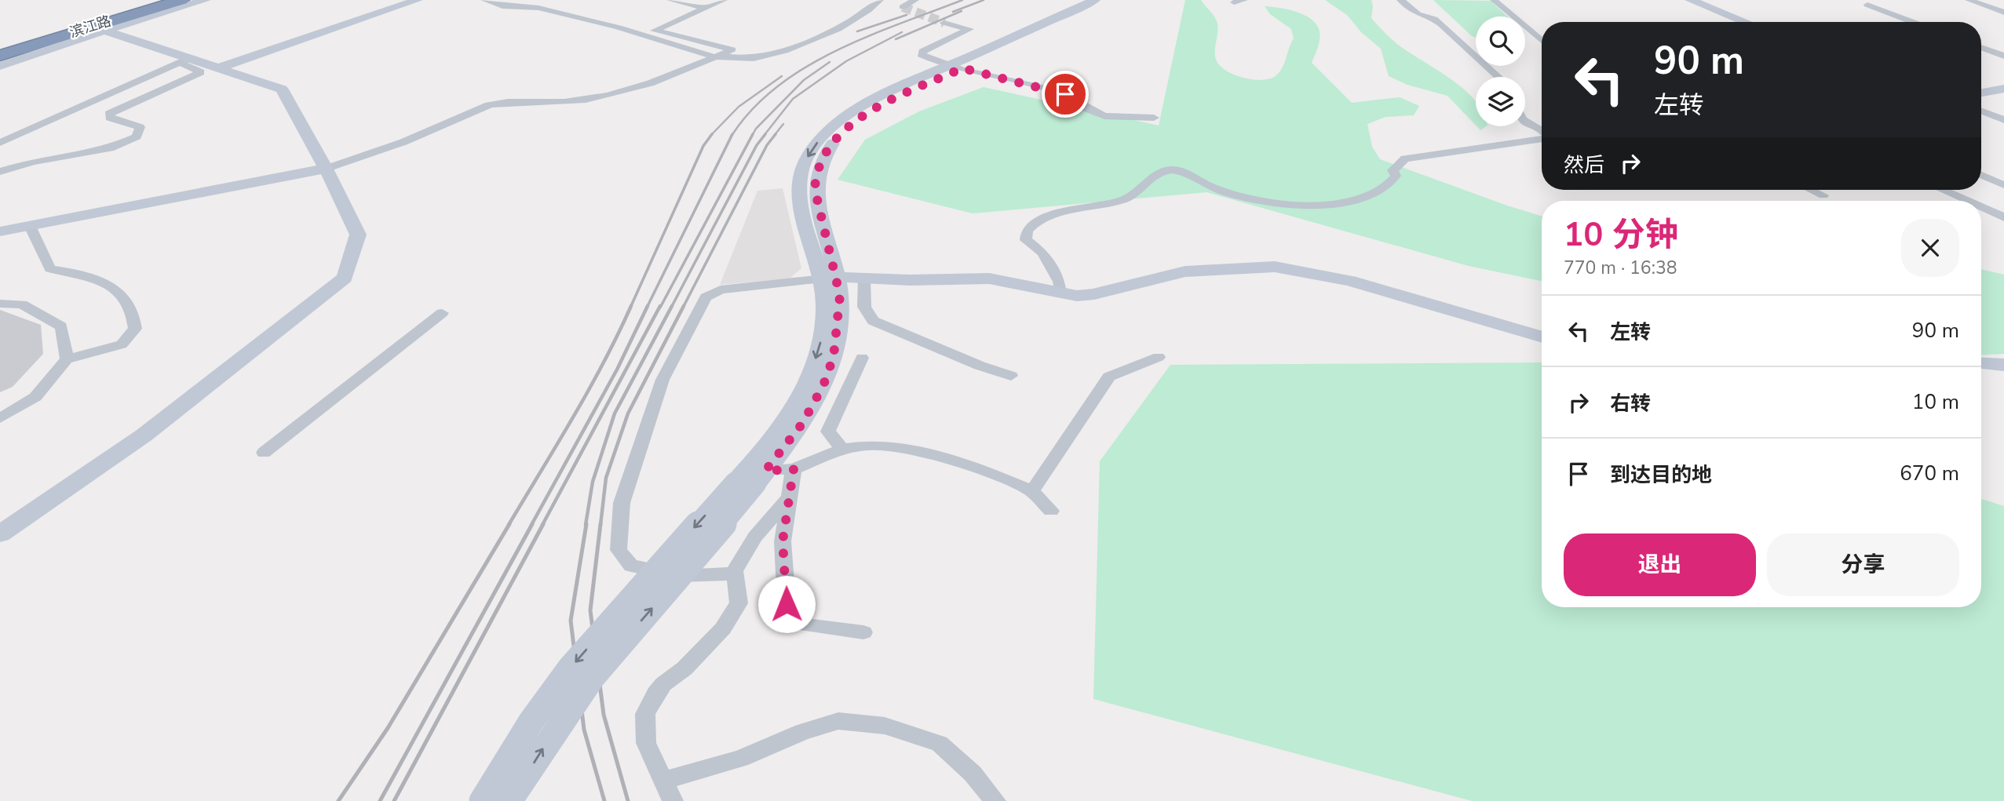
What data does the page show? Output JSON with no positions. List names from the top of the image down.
{
  "streets": {
    "highway": ["滨江路"]
  },
  "page": {
    "turn": ["90 m", "左转"],
    "then": "然后",
    "heading": ["10 分钟", "770 m · 16:38"],
    "list": [
      {
        "name": "左转",
        "value": "90 m"
      },
      {
        "name": "右转",
        "value": "10 m"
      },
      {
        "name": "到达目的地",
        "value": "670 m"
      }
    ],
    "buttons": ["退出", "分享"]
  }
}
